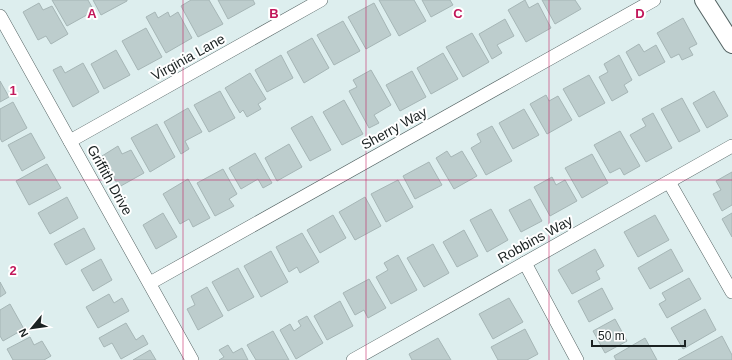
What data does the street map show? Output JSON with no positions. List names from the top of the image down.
{
  "streets": {
    "street": [
      "Virginia Lane",
      "Sherry Way",
      "Griffith Drive",
      "Robbins Way"
    ]
  },
  "crossings": [
    ["Virginia Lane", "Griffith Drive"],
    ["Sherry Way", "Griffith Drive"]
  ],
  "scale_bar": "50 m",
  "north": "bottom left",
  "grid": {
    "columns": [
      "A",
      "B",
      "C",
      "D"
    ],
    "rows": ["1", "2"]
  }
}
